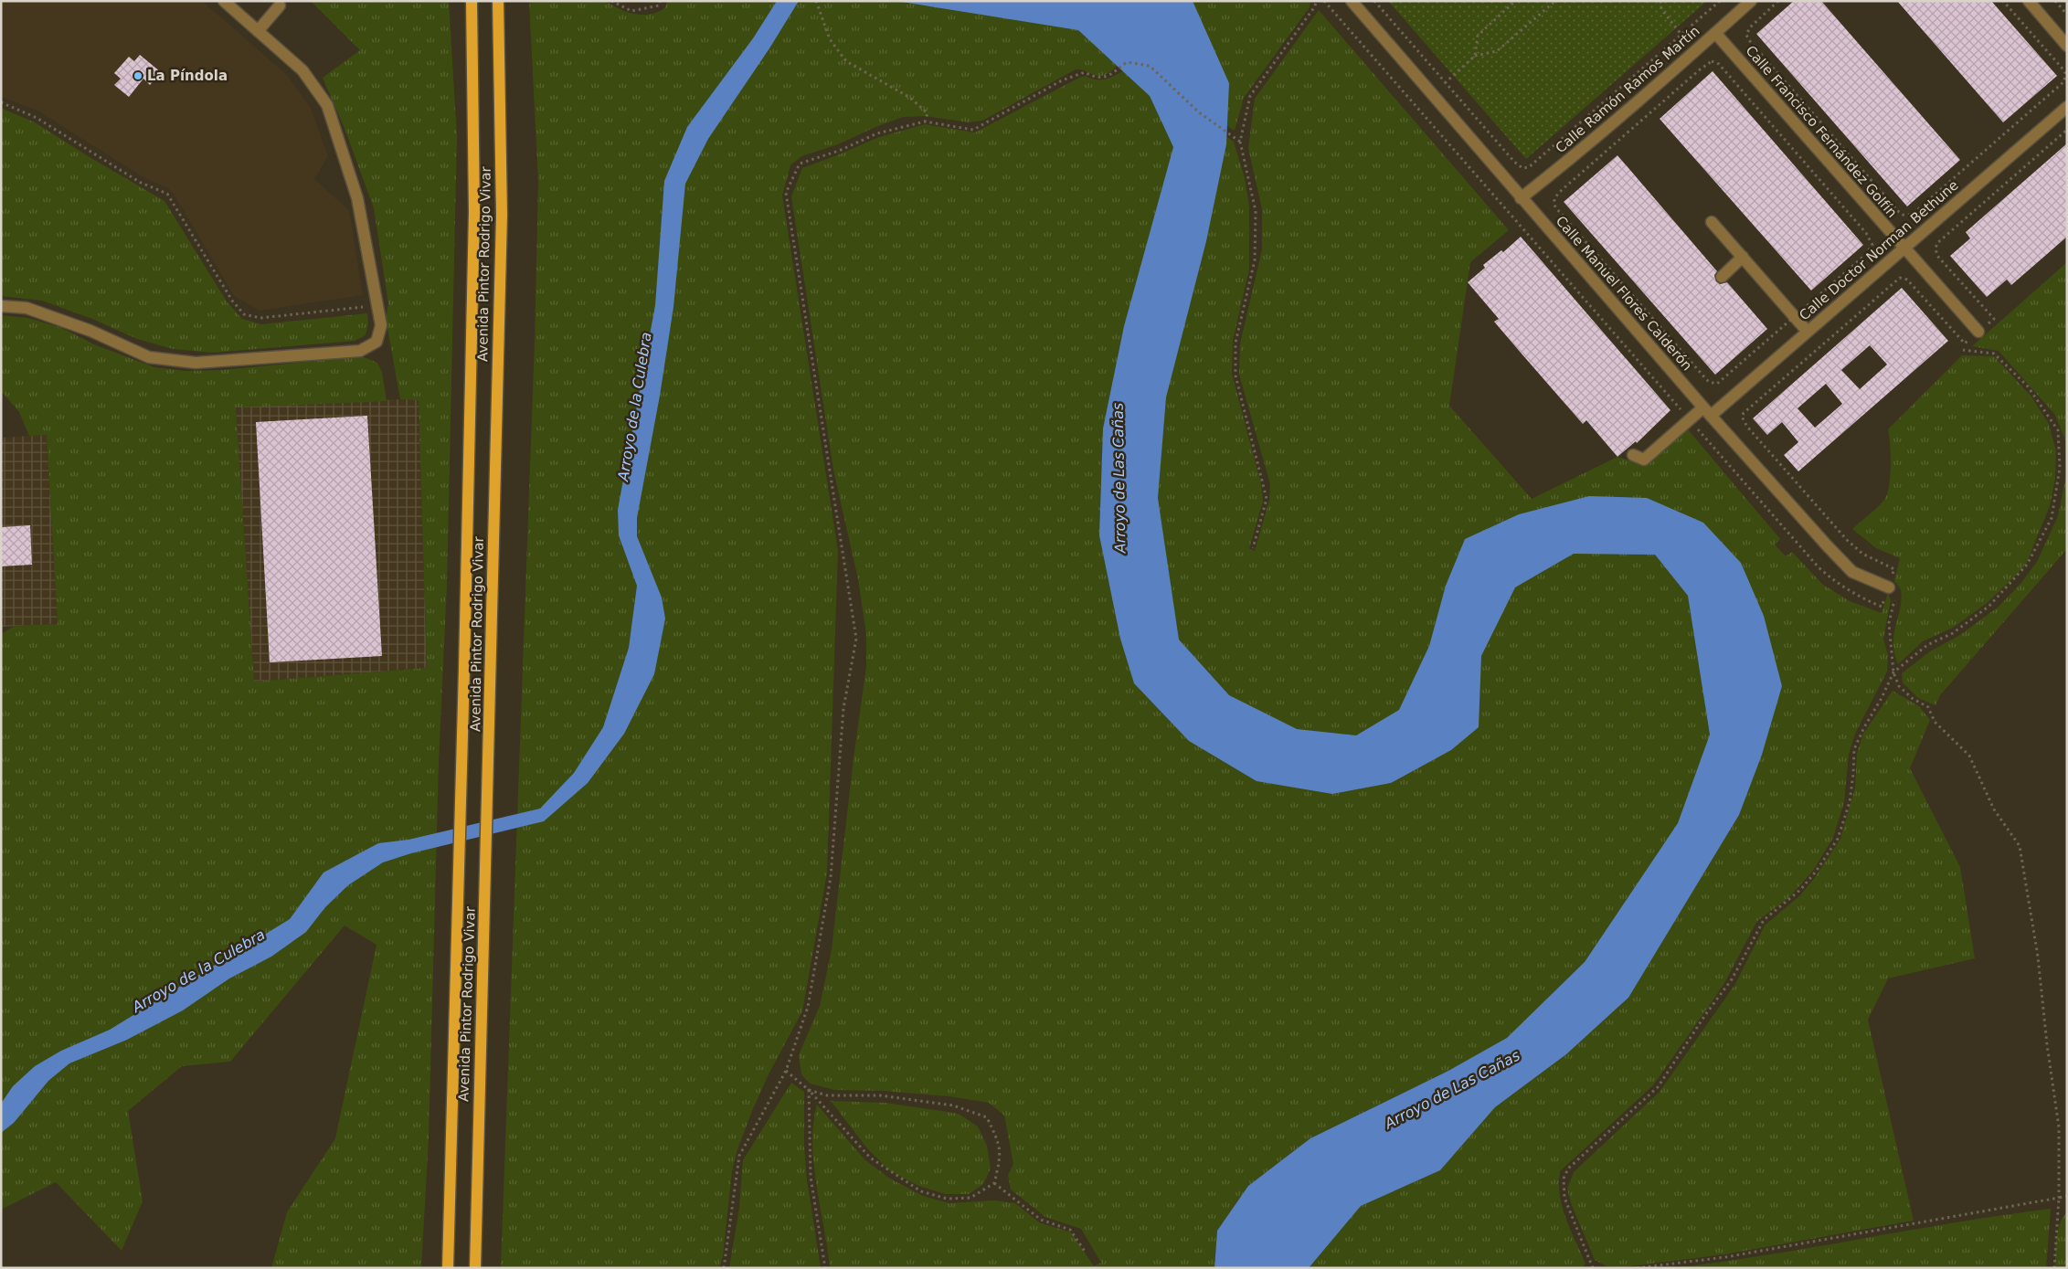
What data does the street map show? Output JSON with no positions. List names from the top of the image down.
{
  "streets": {
    "main road": ["Avenida Pintor Rodrigo Vivar"],
    "street": [
      "Calle Ramón Ramos Martín",
      "Calle Francisco Fernández Golfín",
      "Calle Doctor Norman Bethune",
      "Calle Manuel Flores Calderón"
    ]
  },
  "crossings": [
    ["Calle Ramón Ramos Martín", "Calle Francisco Fernández Golfín"],
    ["Calle Ramón Ramos Martín", "Calle Manuel Flores Calderón"],
    ["Calle Francisco Fernández Golfín", "Calle Doctor Norman Bethune"],
    ["Calle Doctor Norman Bethune", "Calle Manuel Flores Calderón"]
  ],
  "water": ["Arroyo de la Culebra", "Arroyo de Las Cañas"],
  "places": ["La Píndola"]
}
